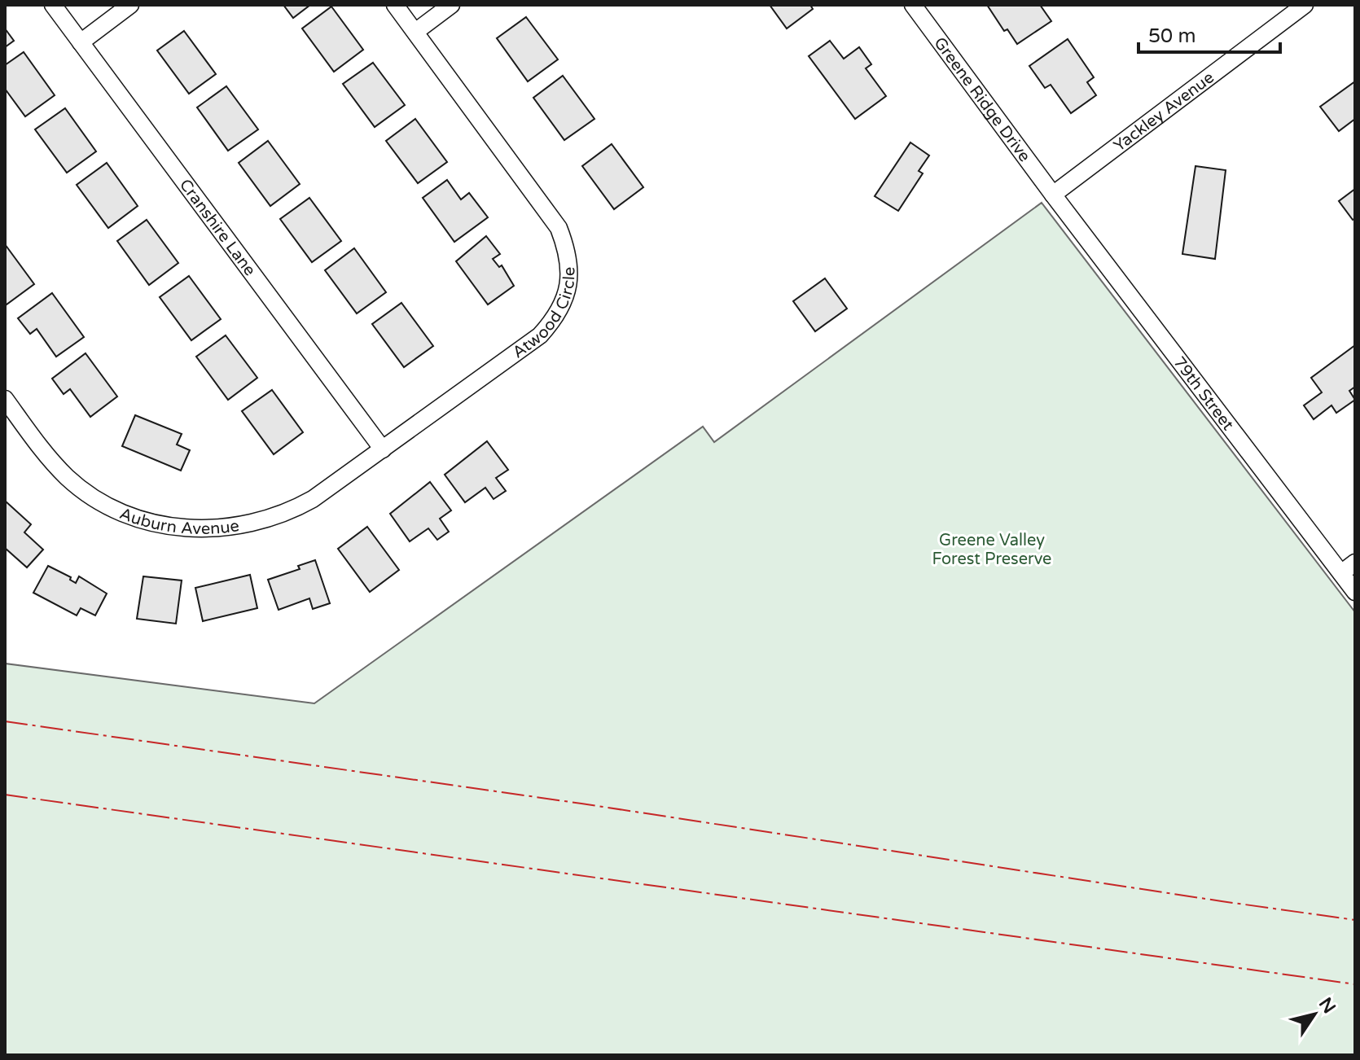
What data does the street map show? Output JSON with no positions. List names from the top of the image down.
{
  "streets": {
    "street": [
      "Greene Ridge Drive",
      "Yackley Avenue",
      "Cranshire Lane",
      "Atwood Circle",
      "79th Street",
      "Auburn Avenue"
    ]
  },
  "crossings": [
    ["Greene Ridge Drive", "Yackley Avenue"],
    ["Greene Ridge Drive", "79th Street"],
    ["Yackley Avenue", "79th Street"],
    ["Cranshire Lane", "Atwood Circle"],
    ["Cranshire Lane", "Auburn Avenue"],
    ["Atwood Circle", "Auburn Avenue"]
  ],
  "parks": ["Greene Valley Forest Preserve"],
  "scale_bar": "50 m",
  "north": "top right"
}
